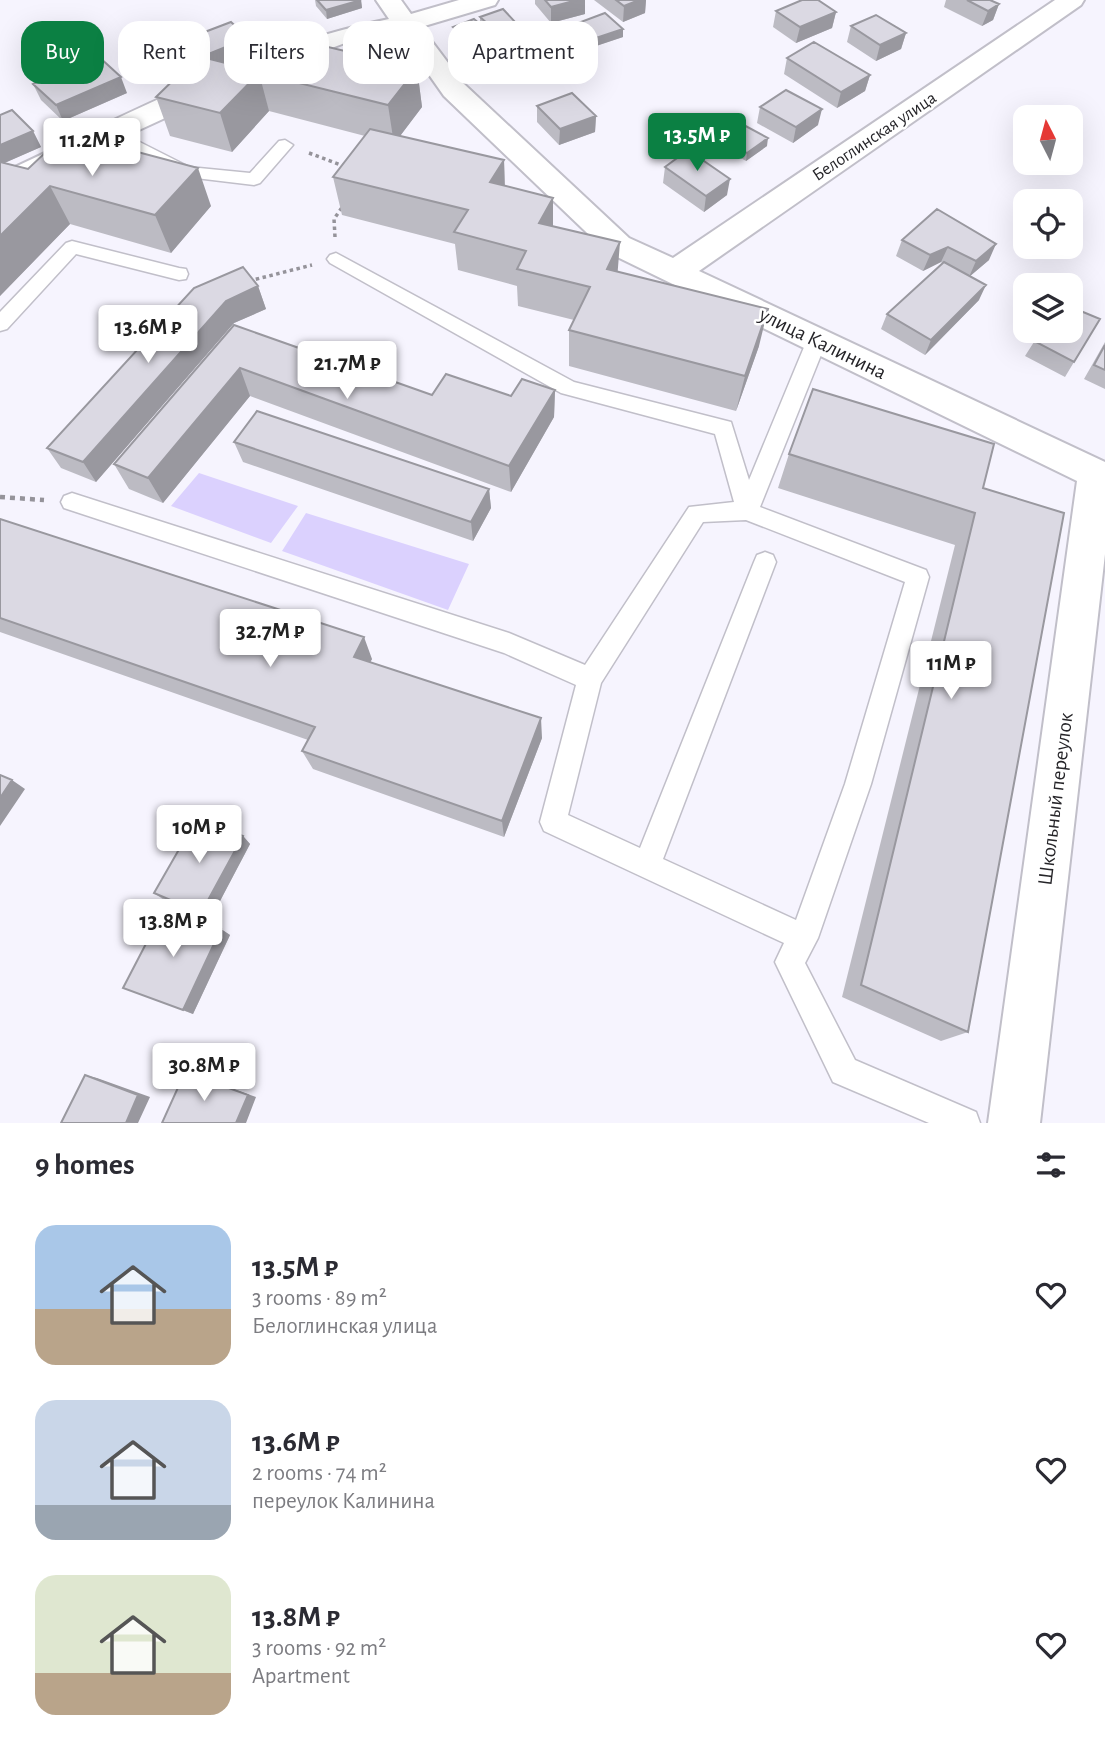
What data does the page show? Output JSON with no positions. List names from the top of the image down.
{
  "streets": {
    "street": ["Белоглинская улица", "улица Калинина", "Школьный переулок"]
  },
  "crossings": [
    ["Белоглинская улица", "улица Калинина"],
    ["улица Калинина", "Школьный переулок"]
  ],
  "north": "top",
  "page": {
    "chip": [
      "Buy",
      "Rent",
      "Filters",
      "New",
      "Apartment"
    ],
    "price": [
      "13.5M ₽",
      "11.2M ₽",
      "13.6M ₽",
      "21.7M ₽",
      "32.7M ₽",
      "11M ₽",
      "10M ₽",
      "13.8M ₽",
      "30.8M ₽"
    ],
    "heading": "9 homes",
    "list": [
      {
        "name": "13.5M ₽",
        "note": "3 rooms · 89 m² · Белоглинская улица"
      },
      {
        "name": "13.6M ₽",
        "note": "2 rooms · 74 m² · переулок Калинина"
      },
      {
        "name": "13.8M ₽",
        "note": "3 rooms · 92 m² · Apartment"
      }
    ]
  }
}
